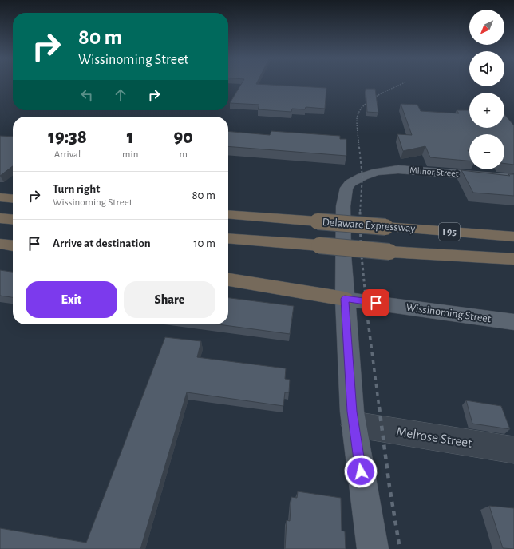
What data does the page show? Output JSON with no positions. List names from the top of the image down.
{
  "streets": {
    "highway": ["Delaware Expressway", "I 95"],
    "main road": ["Milnor Street", "Wissinoming Street"],
    "street": ["Melrose Street"]
  },
  "crossings": [
    ["Milnor Street", "Wissinoming Street"]
  ],
  "north": "bottom left",
  "page": {
    "map_buttons": ["+", "−"],
    "turn": ["80 m", "Wissinoming Street"],
    "eta": [
      "19:38",
      "Arrival",
      "1",
      "min",
      "90",
      "m"
    ],
    "list": [
      {
        "name": "Turn right",
        "note": "Wissinoming Street",
        "value": "80 m"
      },
      {
        "name": "Arrive at destination",
        "value": "10 m"
      }
    ],
    "buttons": ["Exit", "Share"]
  }
}
